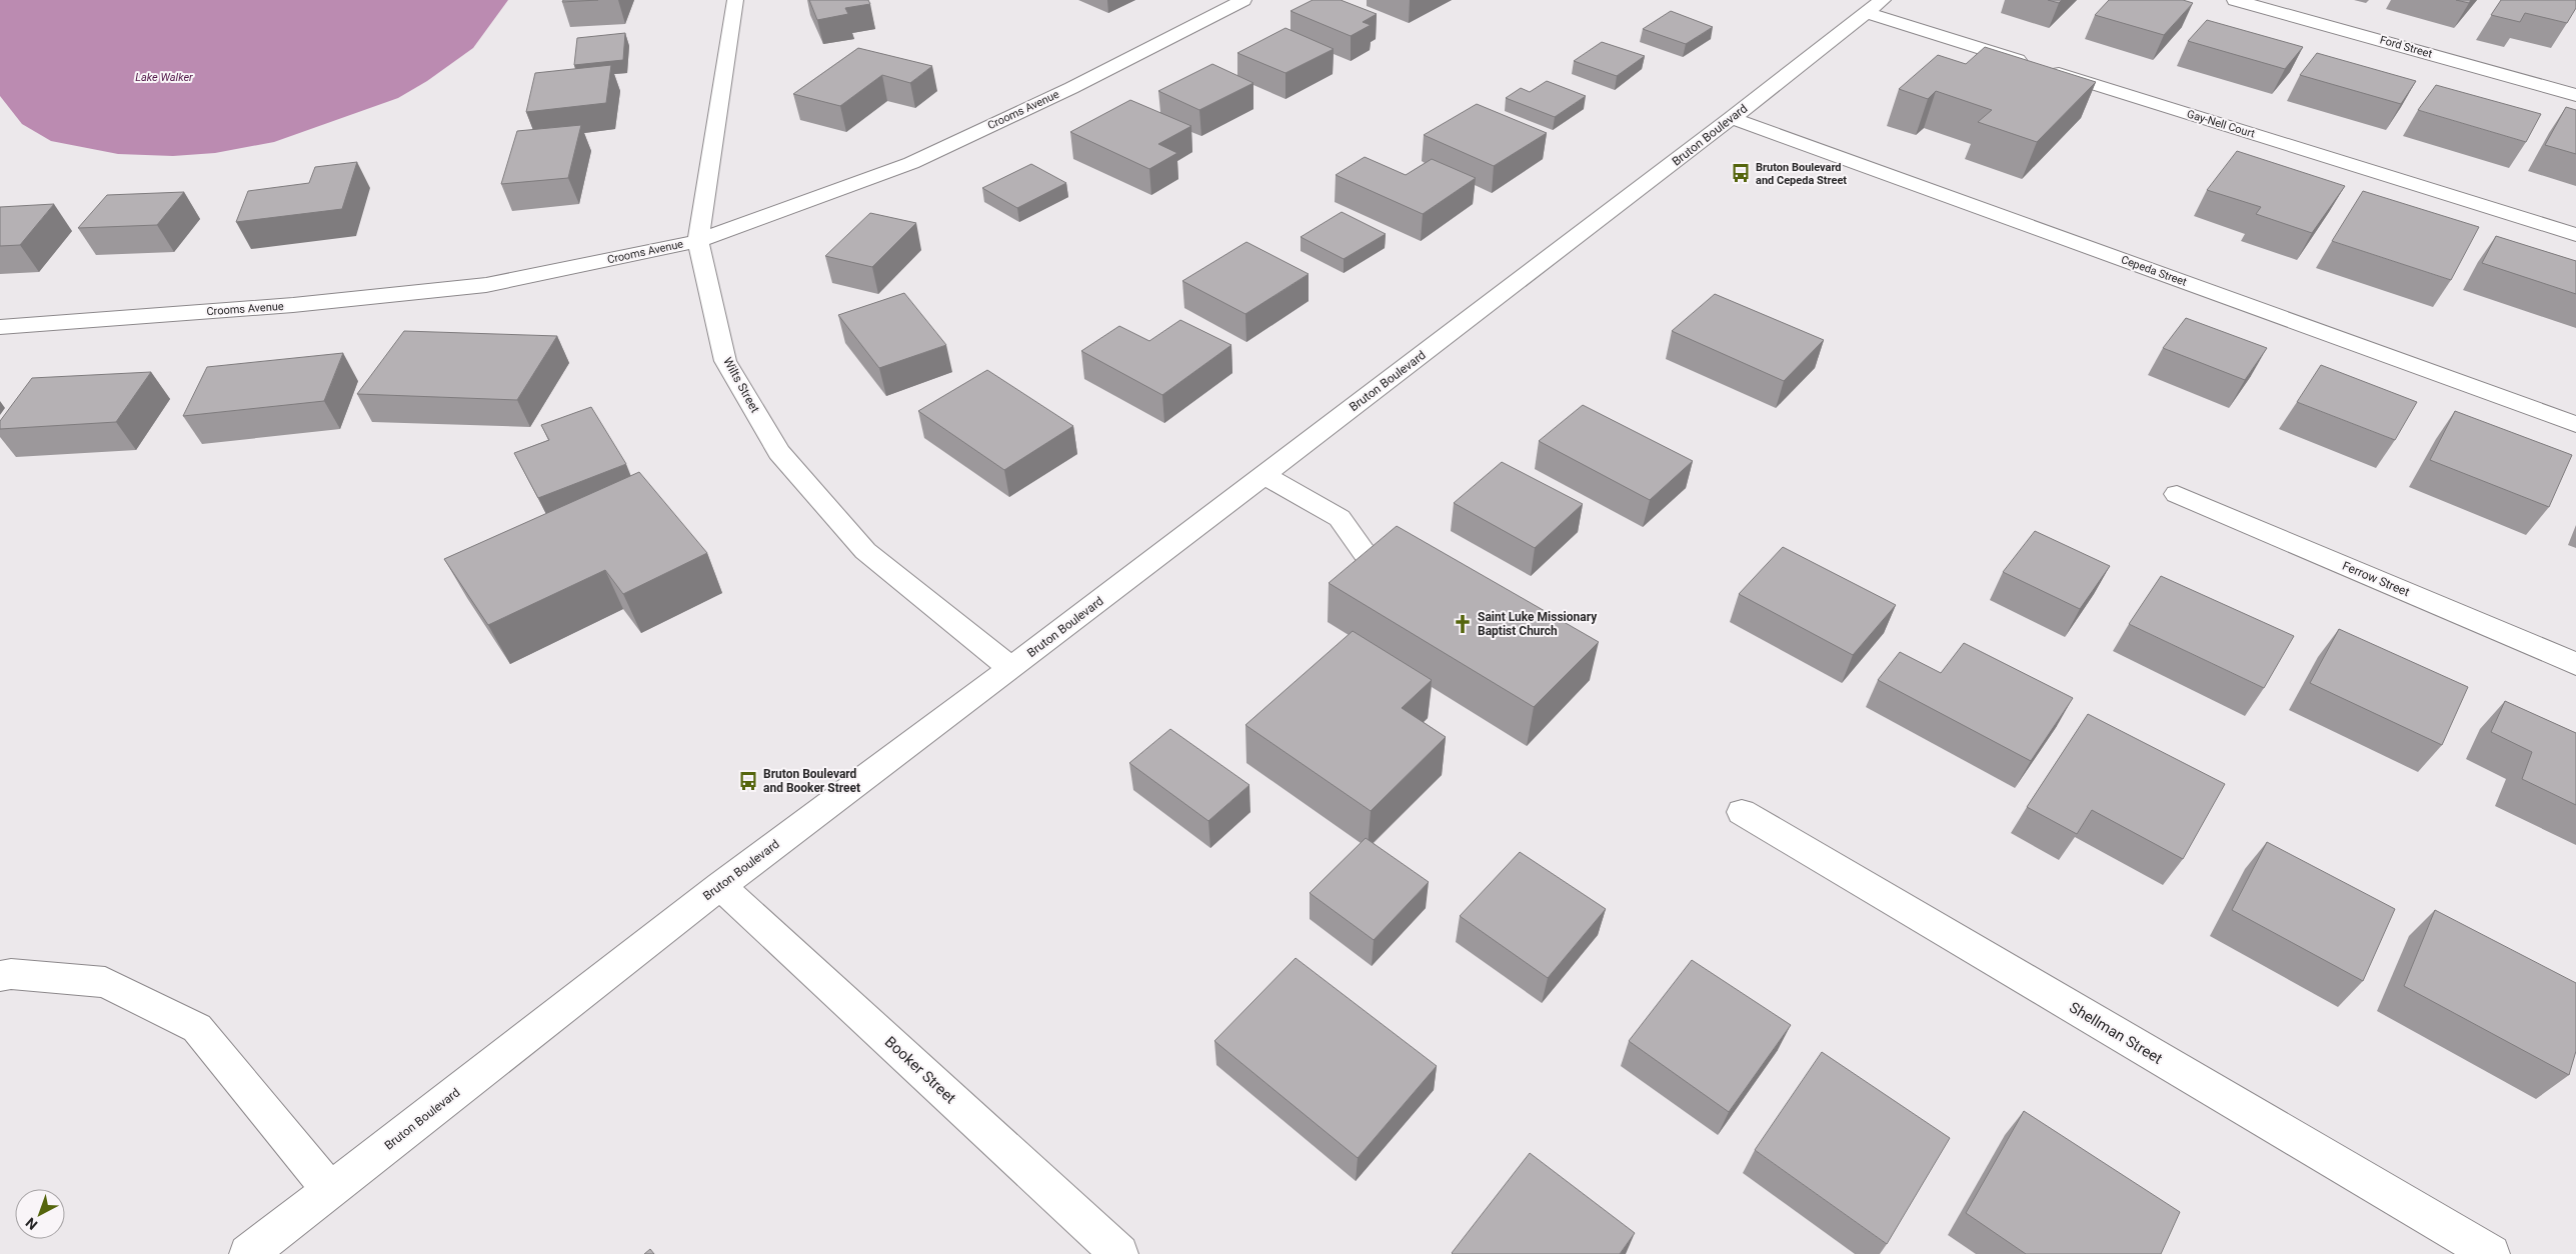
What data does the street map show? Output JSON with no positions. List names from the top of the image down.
{
  "streets": {
    "street": [
      "Ford Street",
      "Crooms Avenue",
      "Gay-Nell Court",
      "Bruton Boulevard",
      "Cepeda Street",
      "Wilts Street",
      "Ferrow Street",
      "Shellman Street",
      "Booker Street"
    ]
  },
  "crossings": [
    ["Crooms Avenue", "Wilts Street"],
    ["Gay-Nell Court", "Bruton Boulevard"],
    ["Bruton Boulevard", "Cepeda Street"],
    ["Bruton Boulevard", "Wilts Street"],
    ["Bruton Boulevard", "Booker Street"]
  ],
  "water": ["Lake Walker"],
  "places": {
    "bus stop": ["Bruton Boulevard and Cepeda Street", "Bruton Boulevard and Booker Street"],
    "church": ["Saint Luke Missionary Baptist Church"]
  },
  "north": "bottom left"
}
